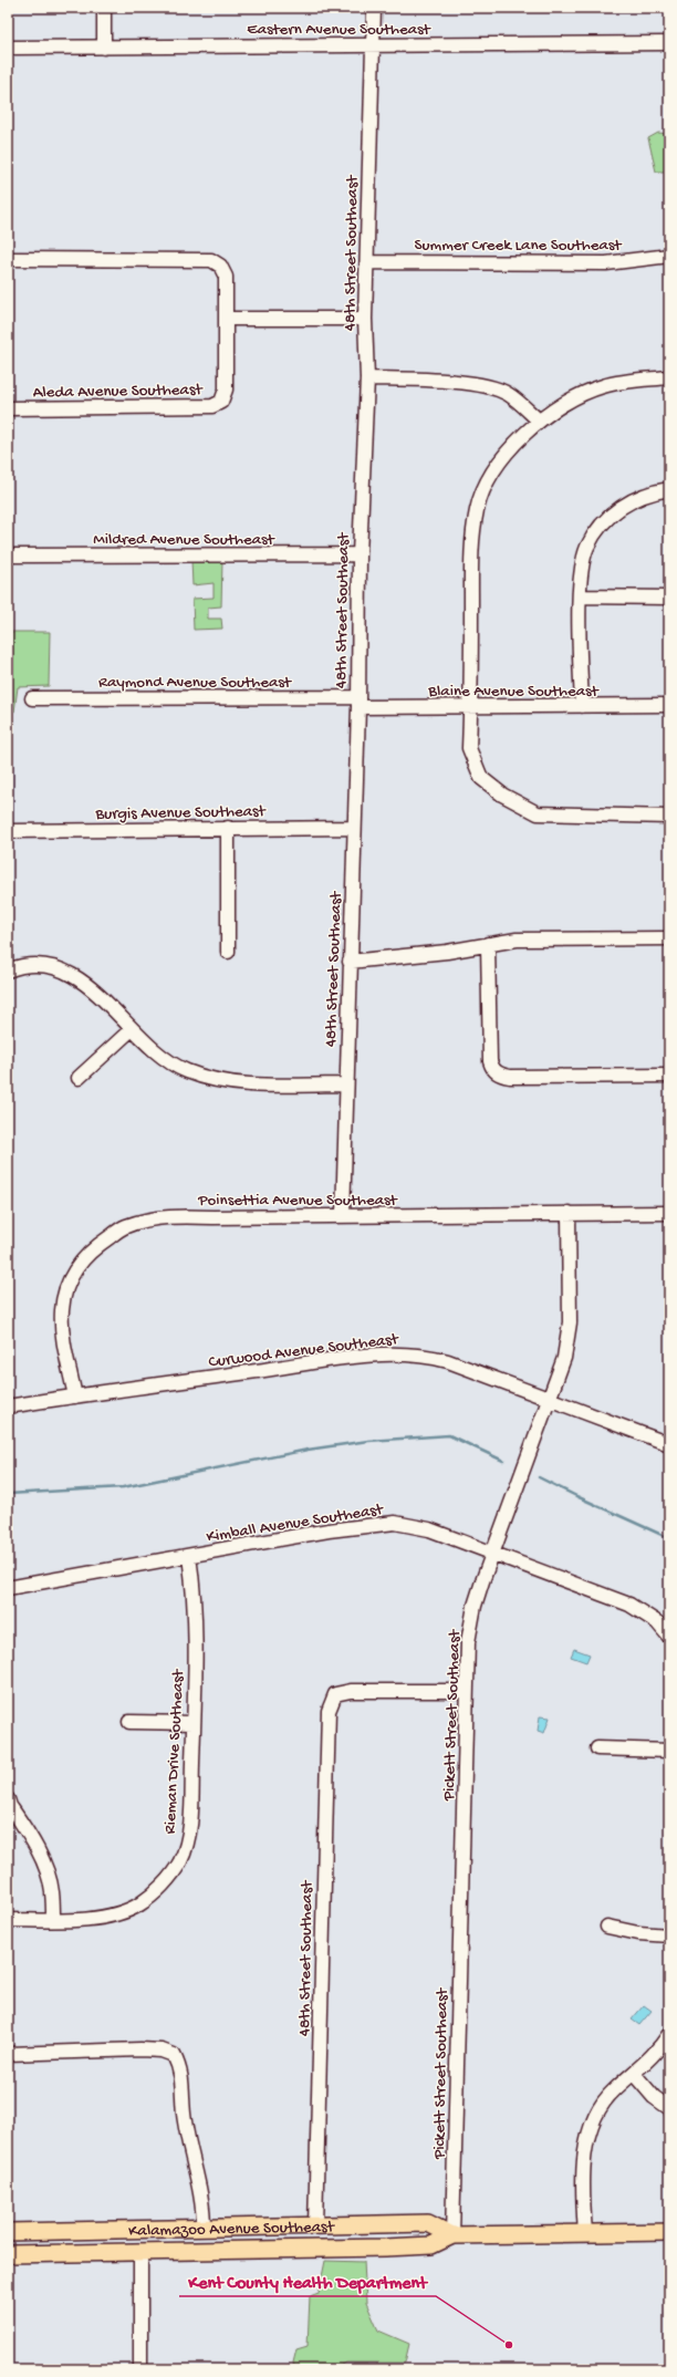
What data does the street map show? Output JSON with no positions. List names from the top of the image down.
{
  "streets": {
    "main road": ["Kalamazoo Avenue Southeast"],
    "street": [
      "Eastern Avenue Southeast",
      "Summer Creek Lane Southeast",
      "48th Street Southeast",
      "Aleda Avenue Southeast",
      "Mildred Avenue Southeast",
      "Raymond Avenue Southeast",
      "Blaine Avenue Southeast",
      "Burgis Avenue Southeast",
      "Poinsettia Avenue Southeast",
      "Curwood Avenue Southeast",
      "Kimball Avenue Southeast",
      "Pickett Street Southeast",
      "Rieman Drive Southeast"
    ]
  },
  "crossings": [
    ["Eastern Avenue Southeast", "48th Street Southeast"],
    ["Summer Creek Lane Southeast", "48th Street Southeast"],
    ["48th Street Southeast", "Mildred Avenue Southeast"],
    ["48th Street Southeast", "Raymond Avenue Southeast"],
    ["48th Street Southeast", "Blaine Avenue Southeast"],
    ["48th Street Southeast", "Burgis Avenue Southeast"],
    ["48th Street Southeast", "Poinsettia Avenue Southeast"],
    ["48th Street Southeast", "Pickett Street Southeast"],
    ["48th Street Southeast", "Kalamazoo Avenue Southeast"],
    ["Raymond Avenue Southeast", "Blaine Avenue Southeast"],
    ["Poinsettia Avenue Southeast", "Curwood Avenue Southeast"],
    ["Poinsettia Avenue Southeast", "Pickett Street Southeast"],
    ["Curwood Avenue Southeast", "Pickett Street Southeast"],
    ["Kimball Avenue Southeast", "Pickett Street Southeast"],
    ["Kimball Avenue Southeast", "Rieman Drive Southeast"],
    ["Pickett Street Southeast", "Kalamazoo Avenue Southeast"]
  ],
  "places": ["Kent County Health Department"]
}
